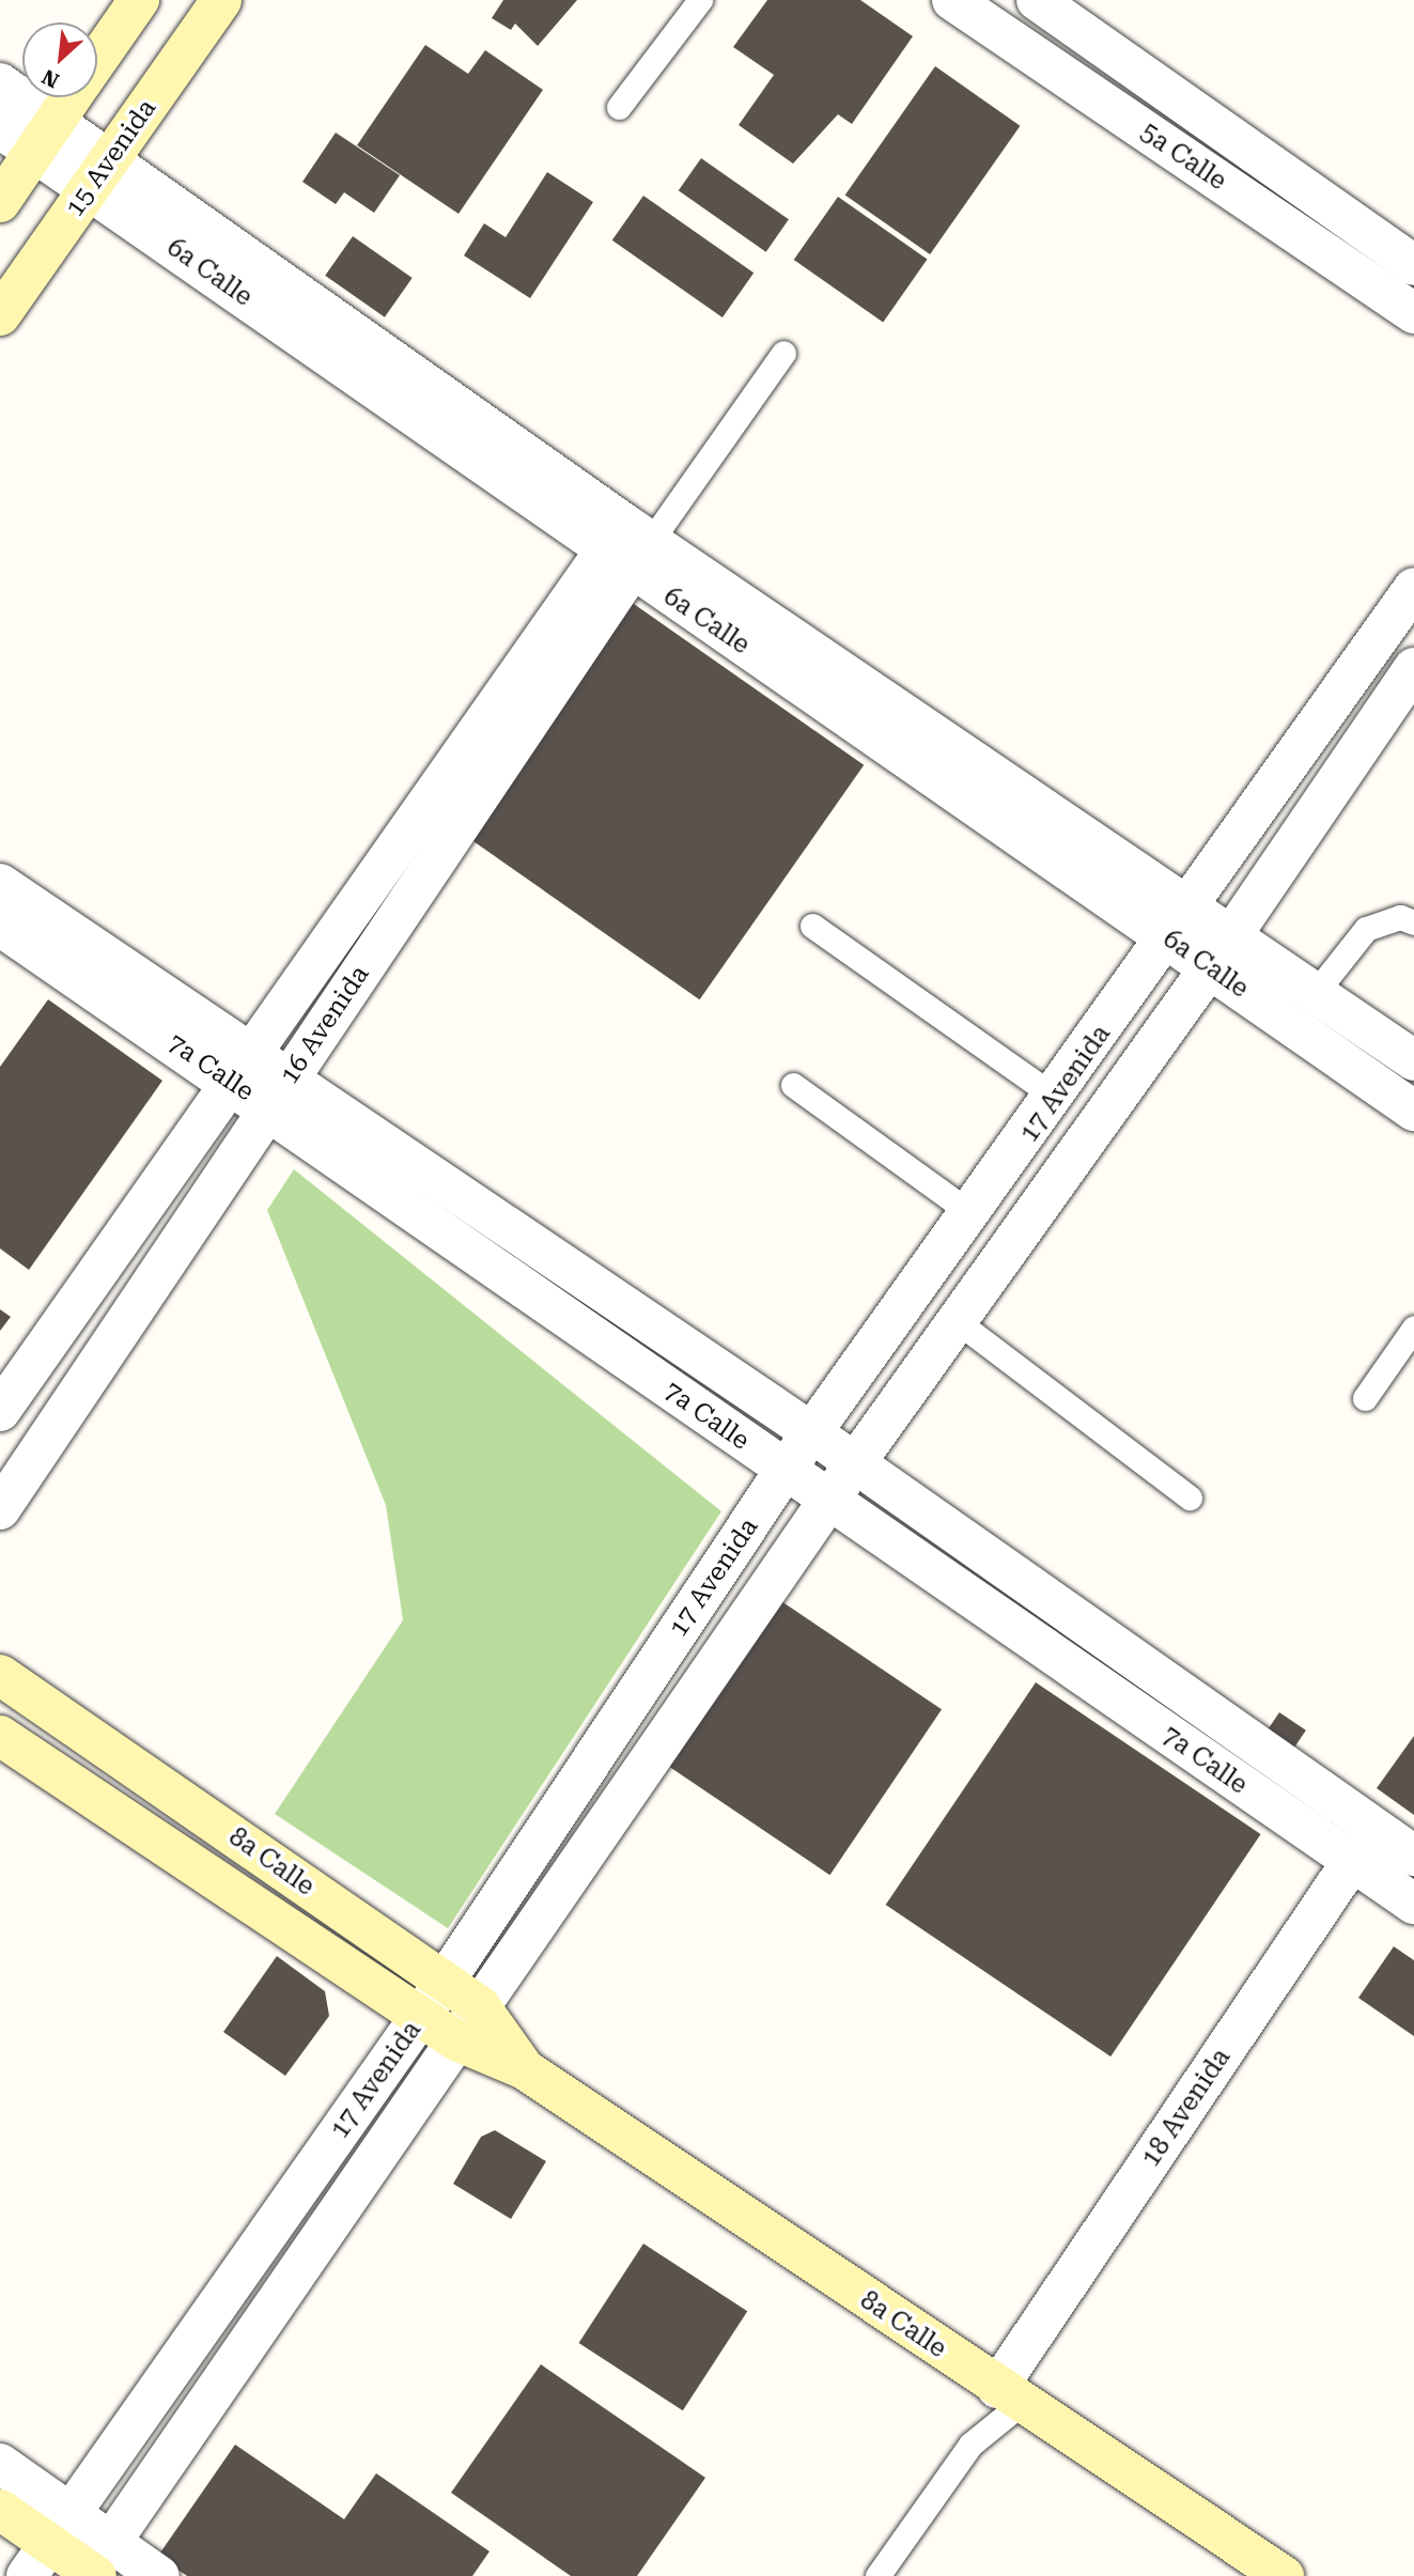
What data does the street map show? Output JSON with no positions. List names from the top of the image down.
{
  "streets": {
    "main road": ["15 Avenida", "8a Calle"],
    "street": [
      "5a Calle",
      "6a Calle",
      "16 Avenida",
      "7a Calle",
      "17 Avenida",
      "18 Avenida"
    ]
  },
  "crossings": [
    ["15 Avenida", "6a Calle"],
    ["6a Calle", "16 Avenida"],
    ["6a Calle", "17 Avenida"],
    ["16 Avenida", "7a Calle"],
    ["7a Calle", "17 Avenida"],
    ["7a Calle", "18 Avenida"],
    ["17 Avenida", "8a Calle"],
    ["8a Calle", "18 Avenida"]
  ],
  "north": "bottom left"
}
